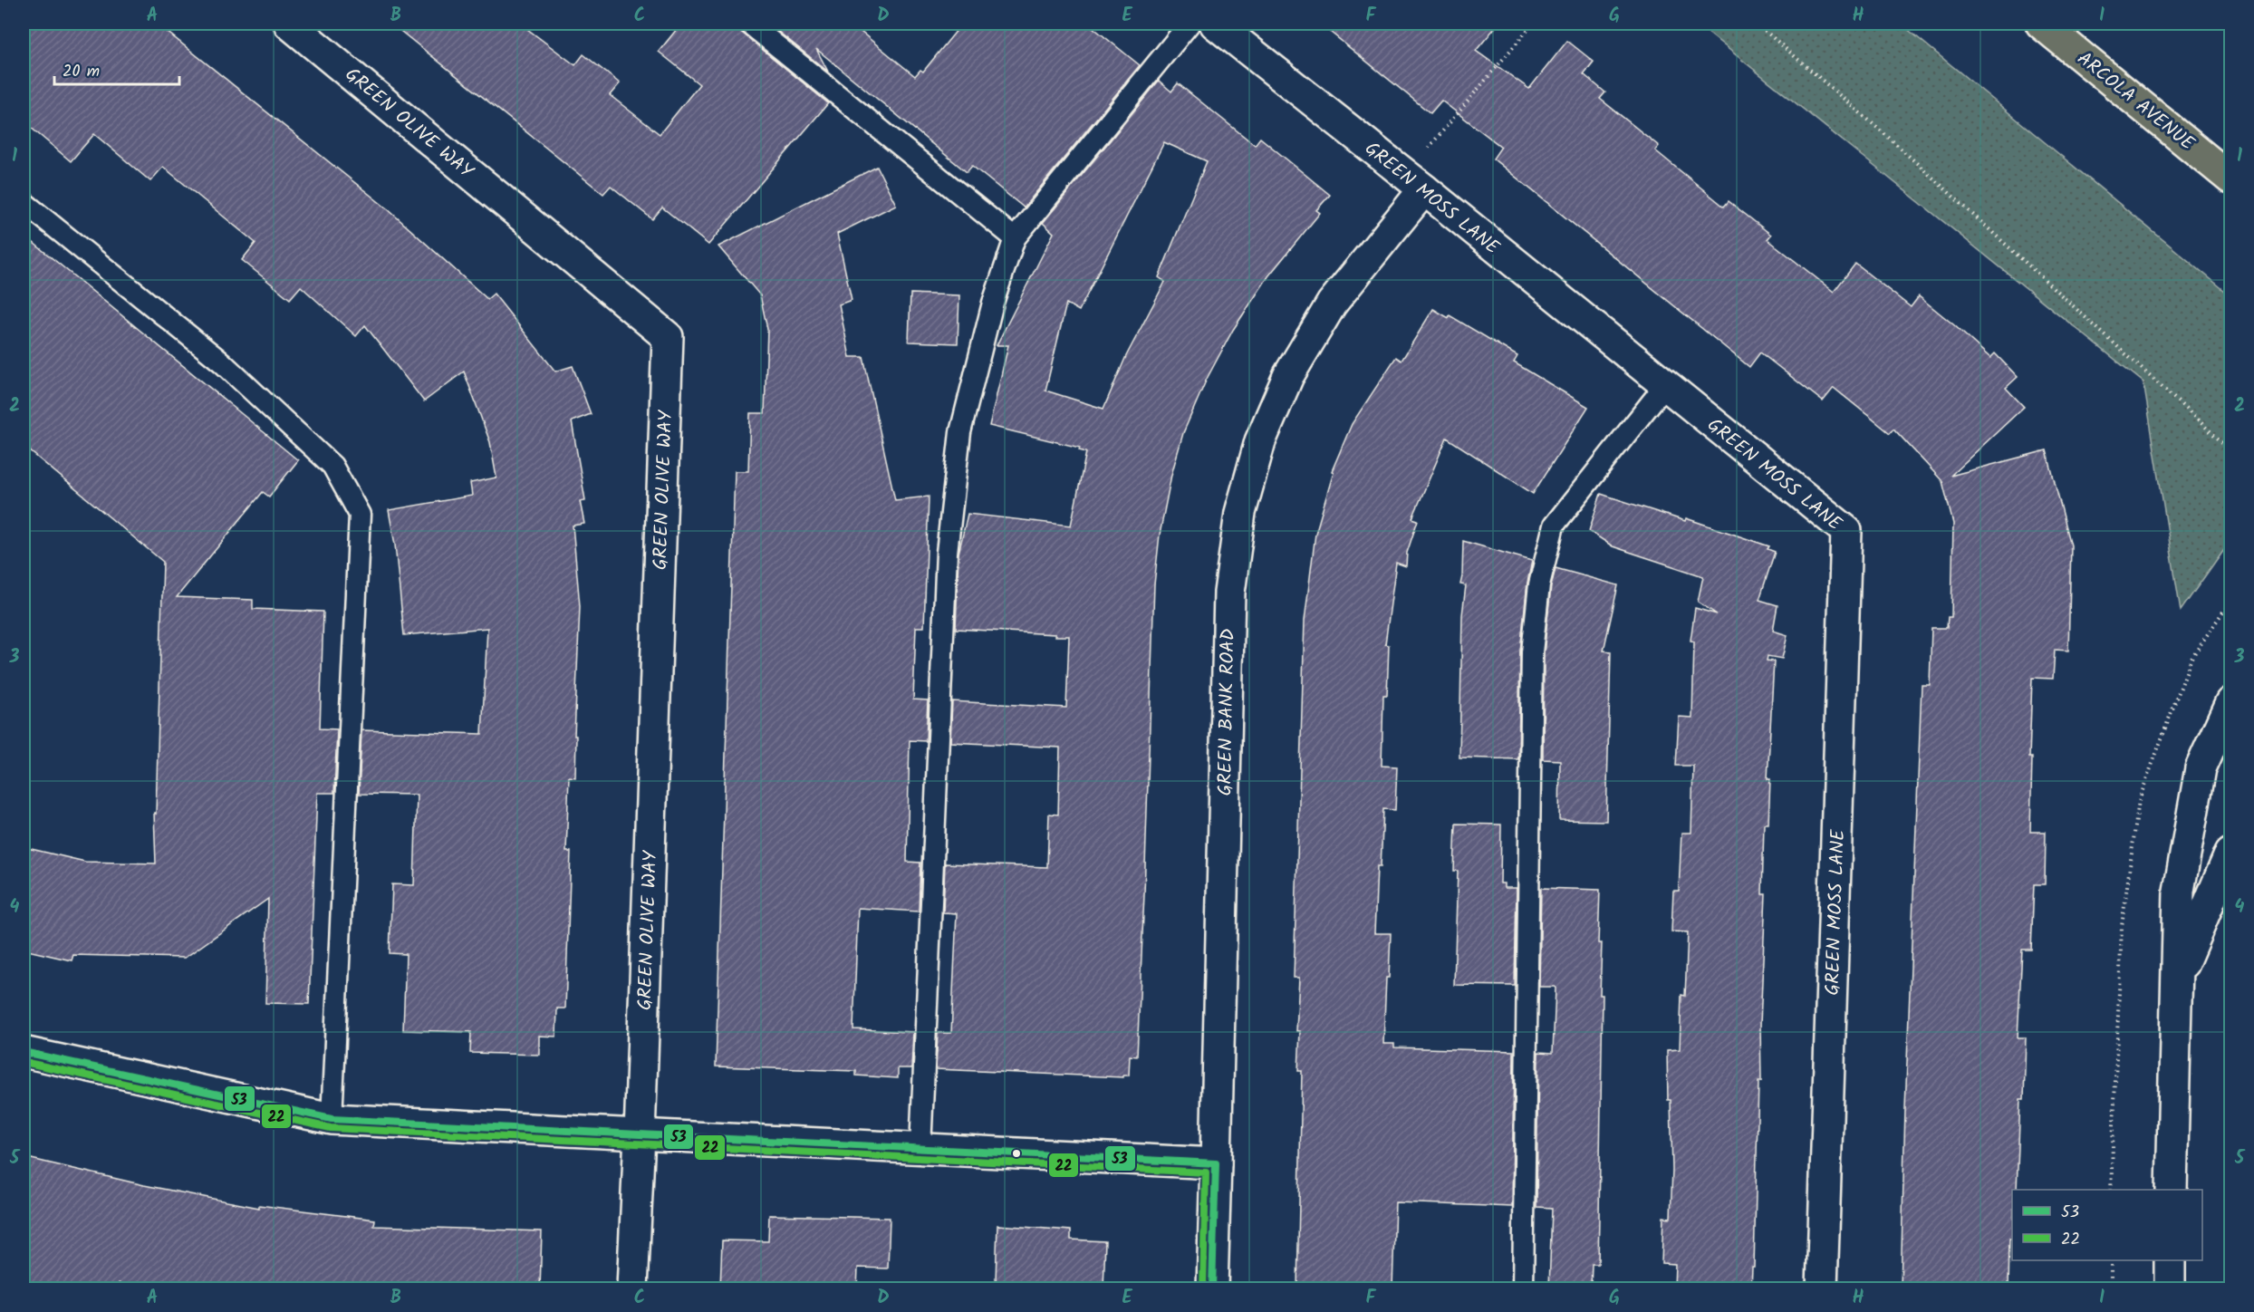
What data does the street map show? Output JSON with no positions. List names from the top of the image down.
{
  "streets": {
    "main road": ["ARCOLA AVENUE"],
    "street": ["GREEN OLIVE WAY", "GREEN MOSS LANE", "GREEN BANK ROAD"]
  },
  "crossings": [
    ["GREEN MOSS LANE", "GREEN BANK ROAD"]
  ],
  "lines": ["transit line 53", "transit line 22"],
  "legend": ["53", "22"],
  "scale_bar": "20 m",
  "grid": {
    "columns": [
      "A",
      "B",
      "C",
      "D",
      "E",
      "F",
      "G",
      "H",
      "I"
    ],
    "rows": [
      "1",
      "2",
      "3",
      "4",
      "5"
    ]
  }
}
